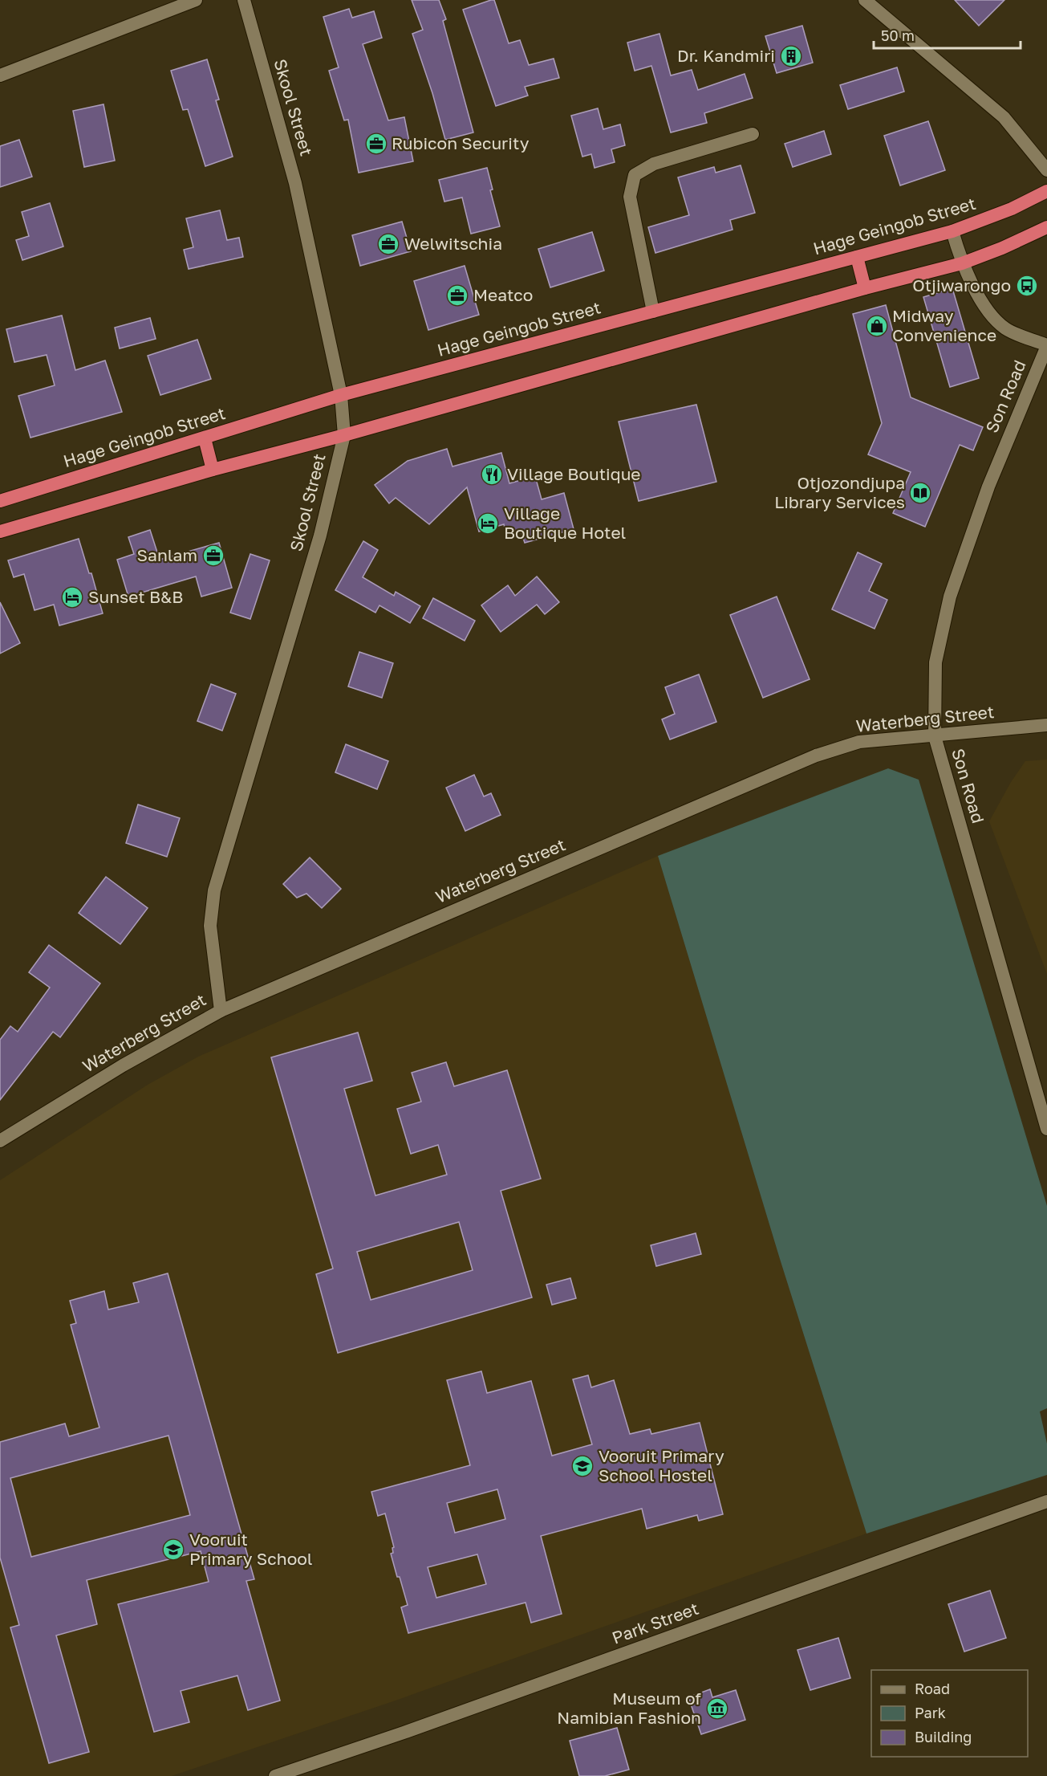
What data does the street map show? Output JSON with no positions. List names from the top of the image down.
{
  "streets": {
    "highway": ["Hage Geingob Street"],
    "street": [
      "Skool Street",
      "Son Road",
      "Waterberg Street",
      "Park Street"
    ]
  },
  "crossings": [
    ["Skool Street", "Hage Geingob Street"],
    ["Skool Street", "Waterberg Street"],
    ["Son Road", "Waterberg Street"]
  ],
  "places": {
    "building": ["Dr. Kandmiri"],
    "office": [
      "Rubicon Security",
      "Welwitschia",
      "Meatco",
      "Sanlam"
    ],
    "bus stop": ["Otjiwarongo"],
    "shop": ["Midway Convenience"],
    "restaurant": ["Village Boutique"],
    "library": ["Otjozondjupa Library Services"],
    "hotel": ["Village Boutique Hotel", "Sunset B&B"],
    "school or university": ["Vooruit Primary School Hostel", "Vooruit Primary School"],
    "museum": ["Museum of Namibian Fashion"]
  },
  "legend": ["Road", "Park", "Building"],
  "scale_bar": "50 m"
}
